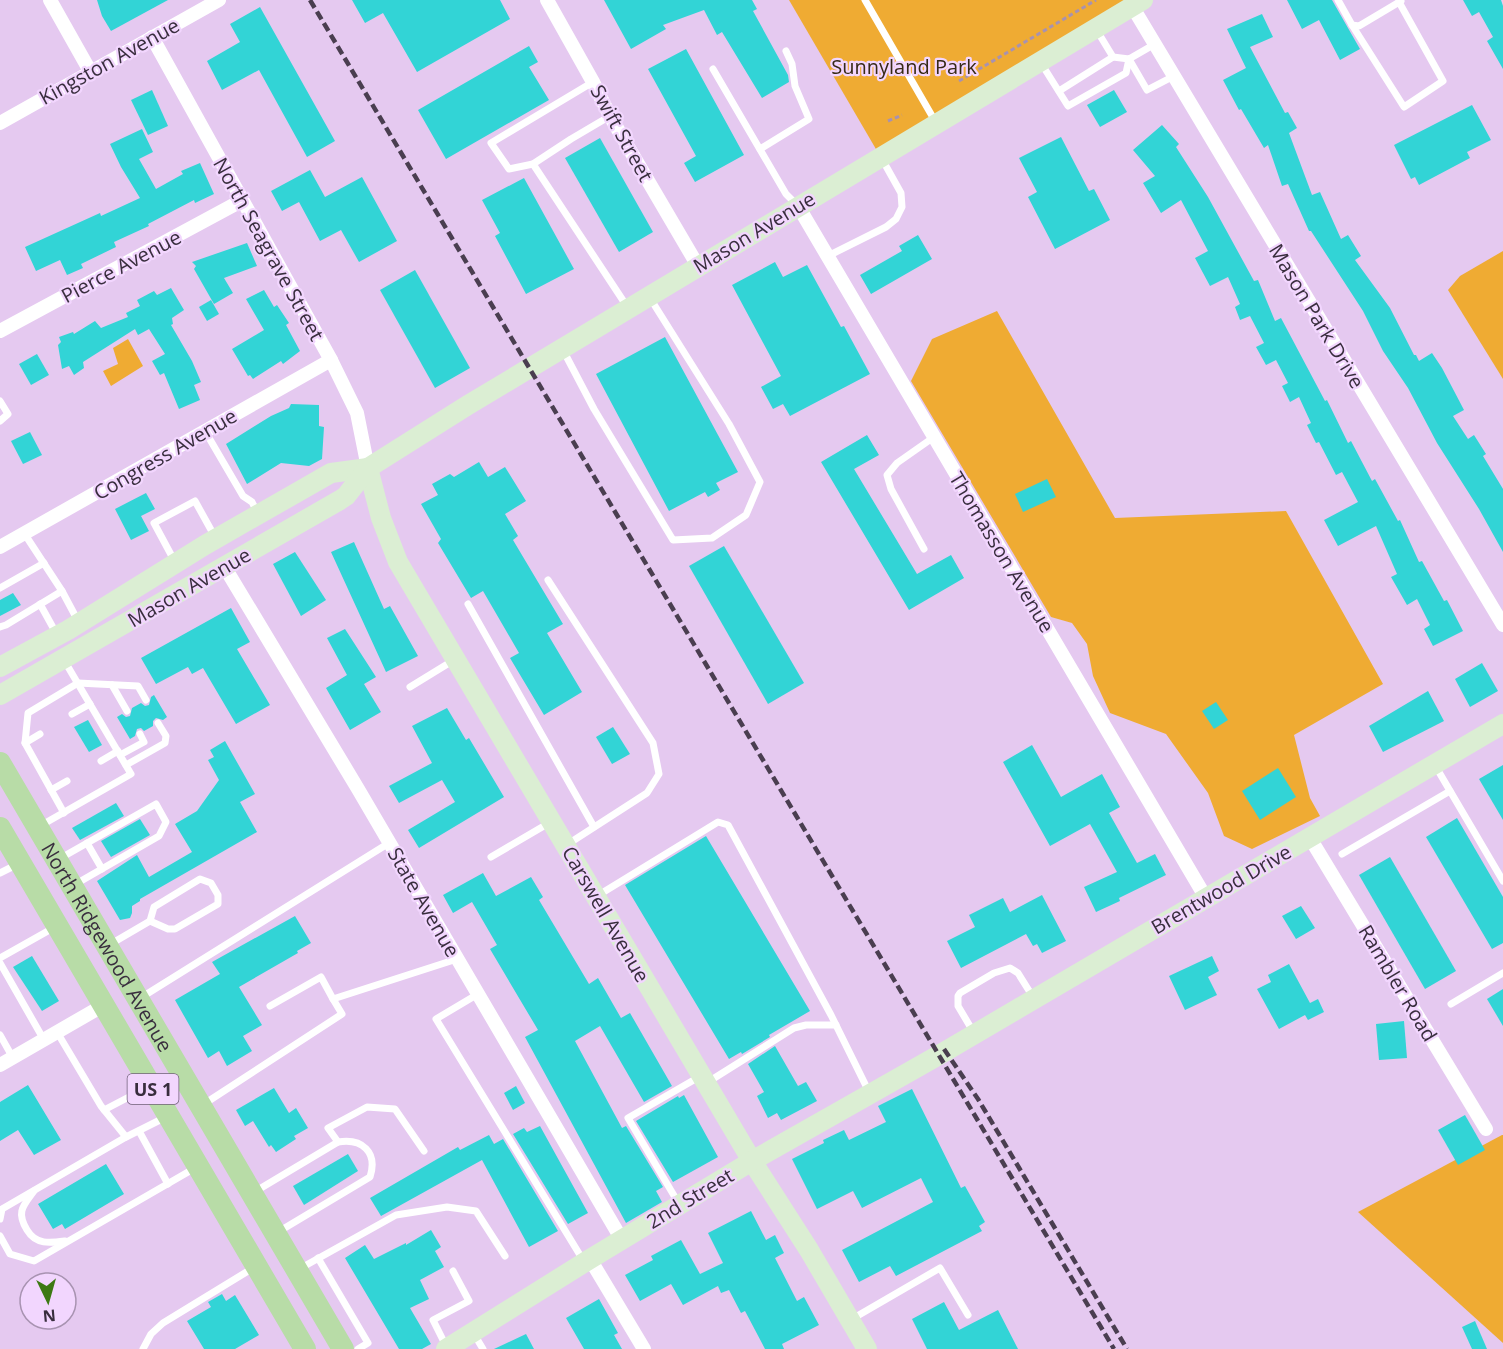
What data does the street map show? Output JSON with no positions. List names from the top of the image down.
{
  "streets": {
    "main road": ["North Ridgewood Avenue", "US 1"],
    "street": [
      "Kingston Avenue",
      "Swift Street",
      "Mason Avenue",
      "North Seagrave Street",
      "Pierce Avenue",
      "Mason Park Drive",
      "Congress Avenue",
      "Thomasson Avenue",
      "Brentwood Drive",
      "State Avenue",
      "Carswell Avenue",
      "Rambler Road",
      "2nd Street"
    ]
  },
  "crossings": [
    ["Kingston Avenue", "North Seagrave Street"],
    ["Swift Street", "Mason Avenue"],
    ["Mason Avenue", "North Seagrave Street"],
    ["Mason Avenue", "Mason Park Drive"],
    ["Mason Avenue", "Thomasson Avenue"],
    ["Mason Avenue", "State Avenue"],
    ["Mason Avenue", "Carswell Avenue"],
    ["North Seagrave Street", "Pierce Avenue"],
    ["North Seagrave Street", "Congress Avenue"],
    ["North Seagrave Street", "Carswell Avenue"],
    ["Thomasson Avenue", "Brentwood Drive"],
    ["Brentwood Drive", "Rambler Road"],
    ["Brentwood Drive", "2nd Street"],
    ["State Avenue", "2nd Street"],
    ["Carswell Avenue", "2nd Street"]
  ],
  "parks": ["Sunnyland Park"],
  "north": "bottom"
}
